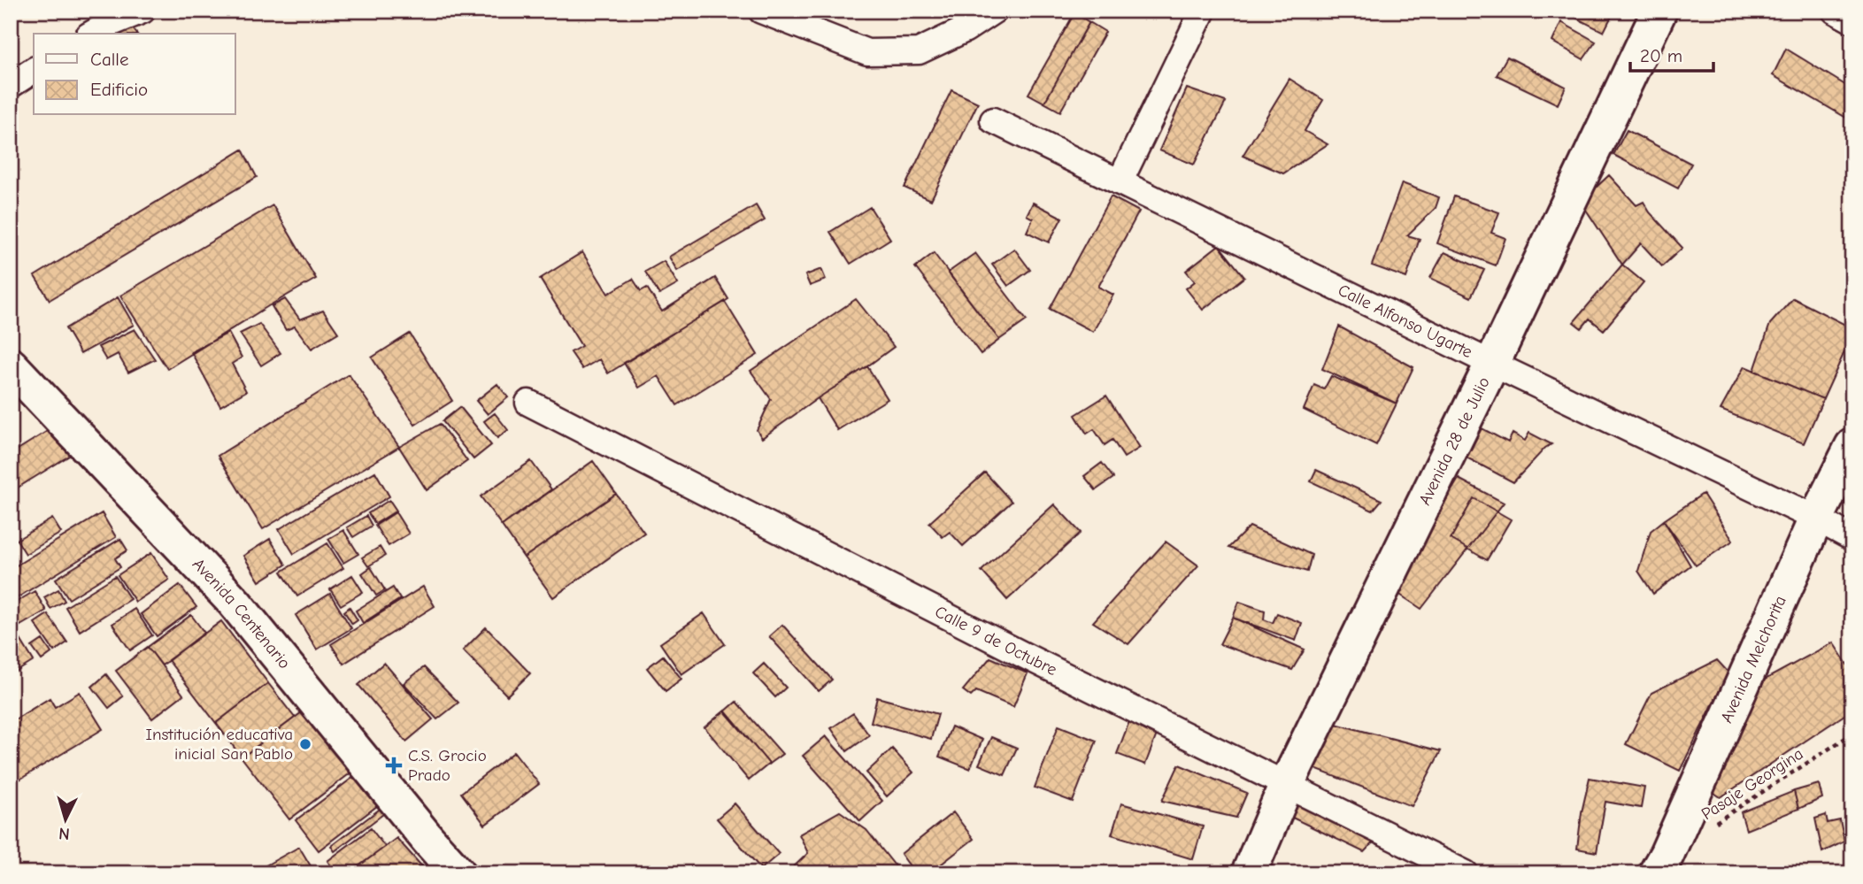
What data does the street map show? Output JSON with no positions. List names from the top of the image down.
{
  "streets": {
    "main road": ["Avenida 28 de Julio", "Avenida Centenario", "Avenida Melchorita"],
    "street": ["Calle Alfonso Ugarte", "Calle 9 de Octubre"],
    "path": ["Pasaje Georgina"]
  },
  "crossings": [
    ["Calle Alfonso Ugarte", "Avenida 28 de Julio"],
    ["Calle Alfonso Ugarte", "Avenida Melchorita"],
    ["Avenida 28 de Julio", "Calle 9 de Octubre"]
  ],
  "places": {
    "other": ["Institución educativa inicial San Pablo"],
    "health": ["C.S. Grocio Prado"]
  },
  "legend": ["Calle", "Edificio"],
  "scale_bar": "20 m",
  "north": "bottom"
}
